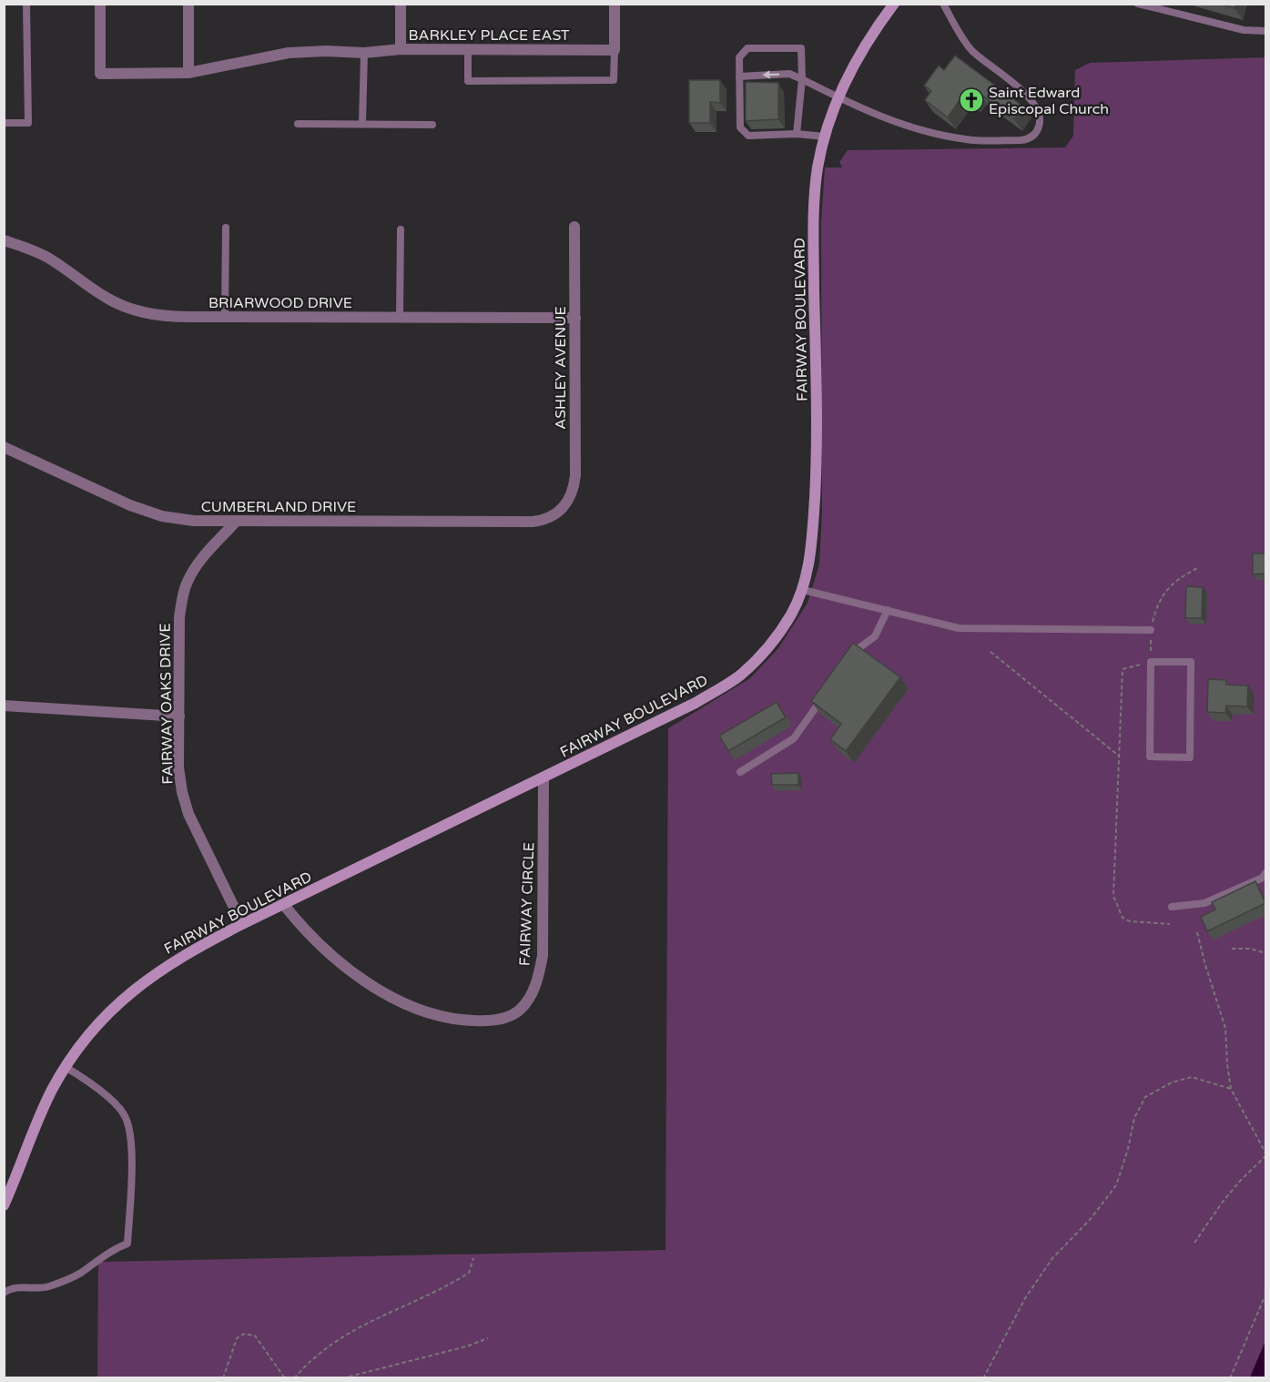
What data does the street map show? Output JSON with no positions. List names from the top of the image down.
{
  "streets": {
    "street": [
      "BARKLEY PLACE EAST",
      "BRIARWOOD DRIVE",
      "FAIRWAY BOULEVARD",
      "ASHLEY AVENUE",
      "CUMBERLAND DRIVE",
      "FAIRWAY OAKS DRIVE",
      "FAIRWAY CIRCLE"
    ]
  },
  "crossings": [
    ["BRIARWOOD DRIVE", "ASHLEY AVENUE"],
    ["FAIRWAY BOULEVARD", "FAIRWAY OAKS DRIVE"],
    ["FAIRWAY BOULEVARD", "FAIRWAY CIRCLE"],
    ["ASHLEY AVENUE", "CUMBERLAND DRIVE"],
    ["CUMBERLAND DRIVE", "FAIRWAY OAKS DRIVE"]
  ],
  "places": {
    "church": ["Saint Edward Episcopal Church"]
  }
}
